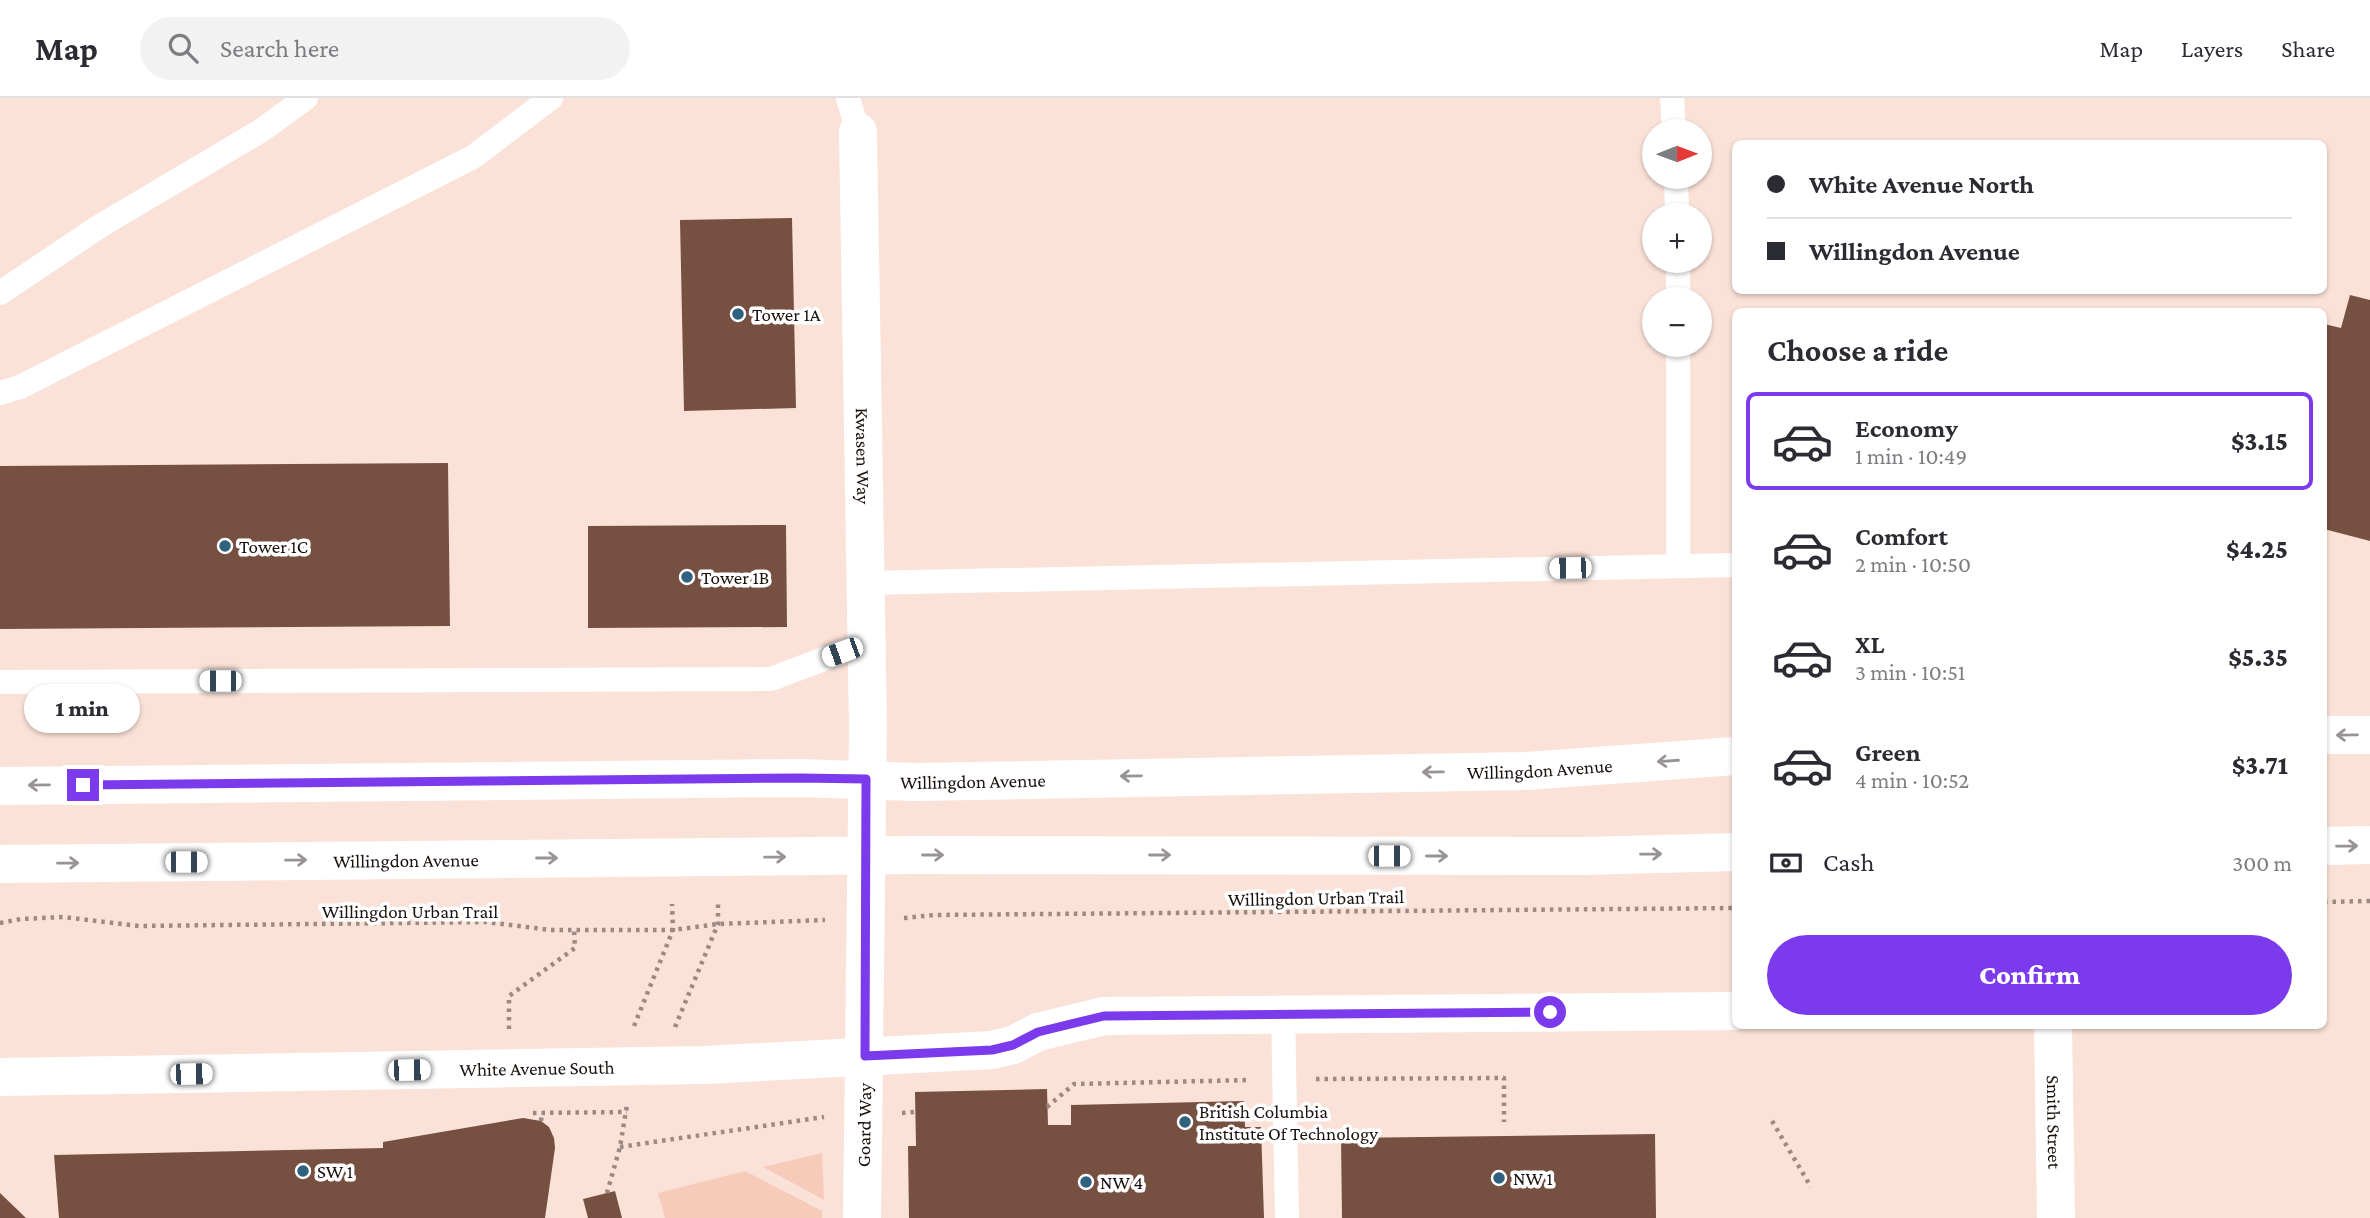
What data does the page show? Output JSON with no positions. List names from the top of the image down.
{
  "streets": {
    "main road": [
      "Kwasen Way",
      "Willingdon Avenue",
      "White Avenue South",
      "Smith Street",
      "Goard Way"
    ],
    "path": ["Willingdon Urban Trail"]
  },
  "crossings": [
    ["Kwasen Way", "Willingdon Avenue"],
    ["Kwasen Way", "Goard Way"],
    ["Willingdon Avenue", "Goard Way"],
    ["White Avenue South", "Goard Way"]
  ],
  "places": [
    "Tower 1A",
    "Tower 1C",
    "Tower 1B",
    "British Columbia Institute Of Technology",
    "SW 1",
    "NW 1",
    "NW 4"
  ],
  "north": "right",
  "page": {
    "header": "Map",
    "search": "Search here",
    "nav": ["Map", "Layers", "Share"],
    "map_buttons": ["+", "−"],
    "banner": ["White Avenue North", "Willingdon Avenue"],
    "heading": "Choose a ride",
    "list": [
      {
        "name": "Economy",
        "note": "1 min · 10:49",
        "value": "$3.15"
      },
      {
        "name": "Comfort",
        "note": "2 min · 10:50",
        "value": "$4.25"
      },
      {
        "name": "XL",
        "note": "3 min · 10:51",
        "value": "$5.35"
      },
      {
        "name": "Green",
        "note": "4 min · 10:52",
        "value": "$3.71"
      }
    ],
    "bubble": "1 min",
    "pay": ["Cash", "300 m"],
    "buttons": "Confirm"
  }
}
